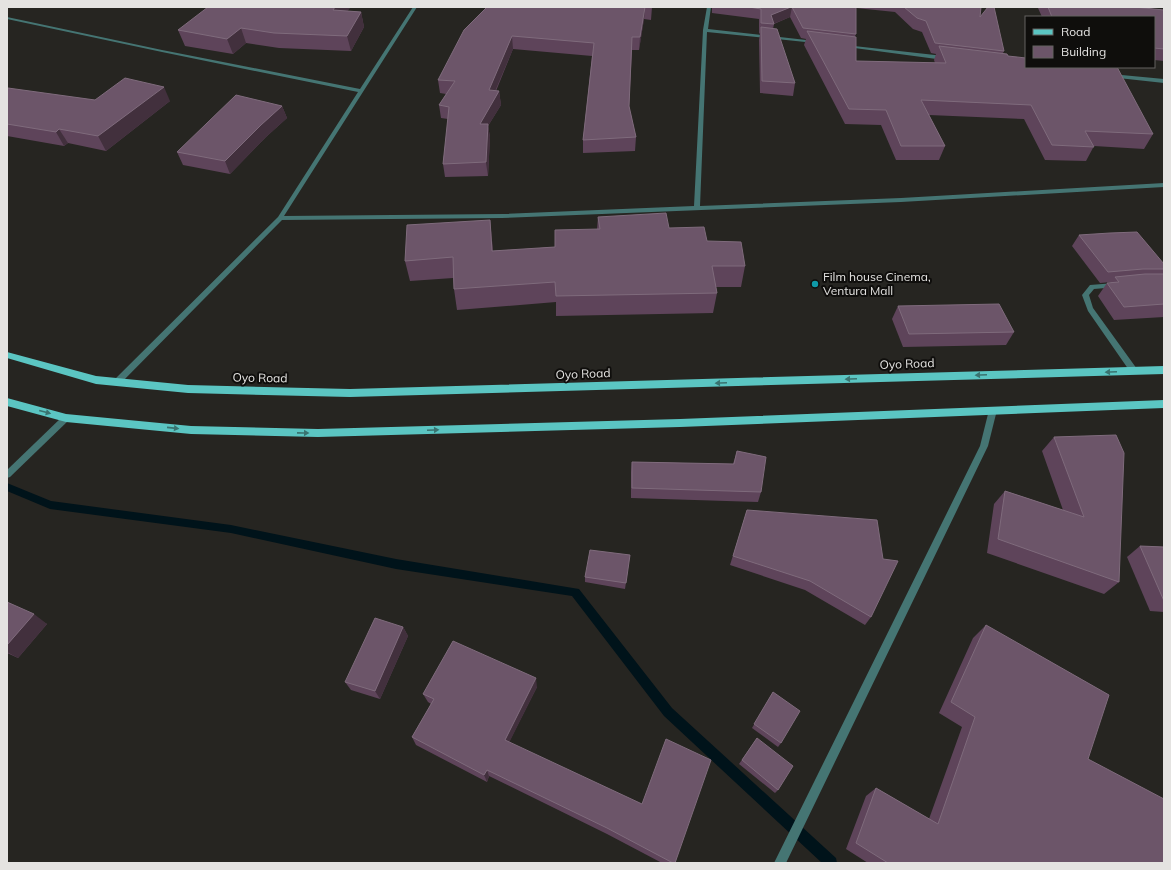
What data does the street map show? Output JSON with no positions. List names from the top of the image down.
{
  "streets": {
    "main road": ["Oyo Road"]
  },
  "places": ["Film house Cinema, Ventura Mall"],
  "legend": ["Road", "Building"]
}
